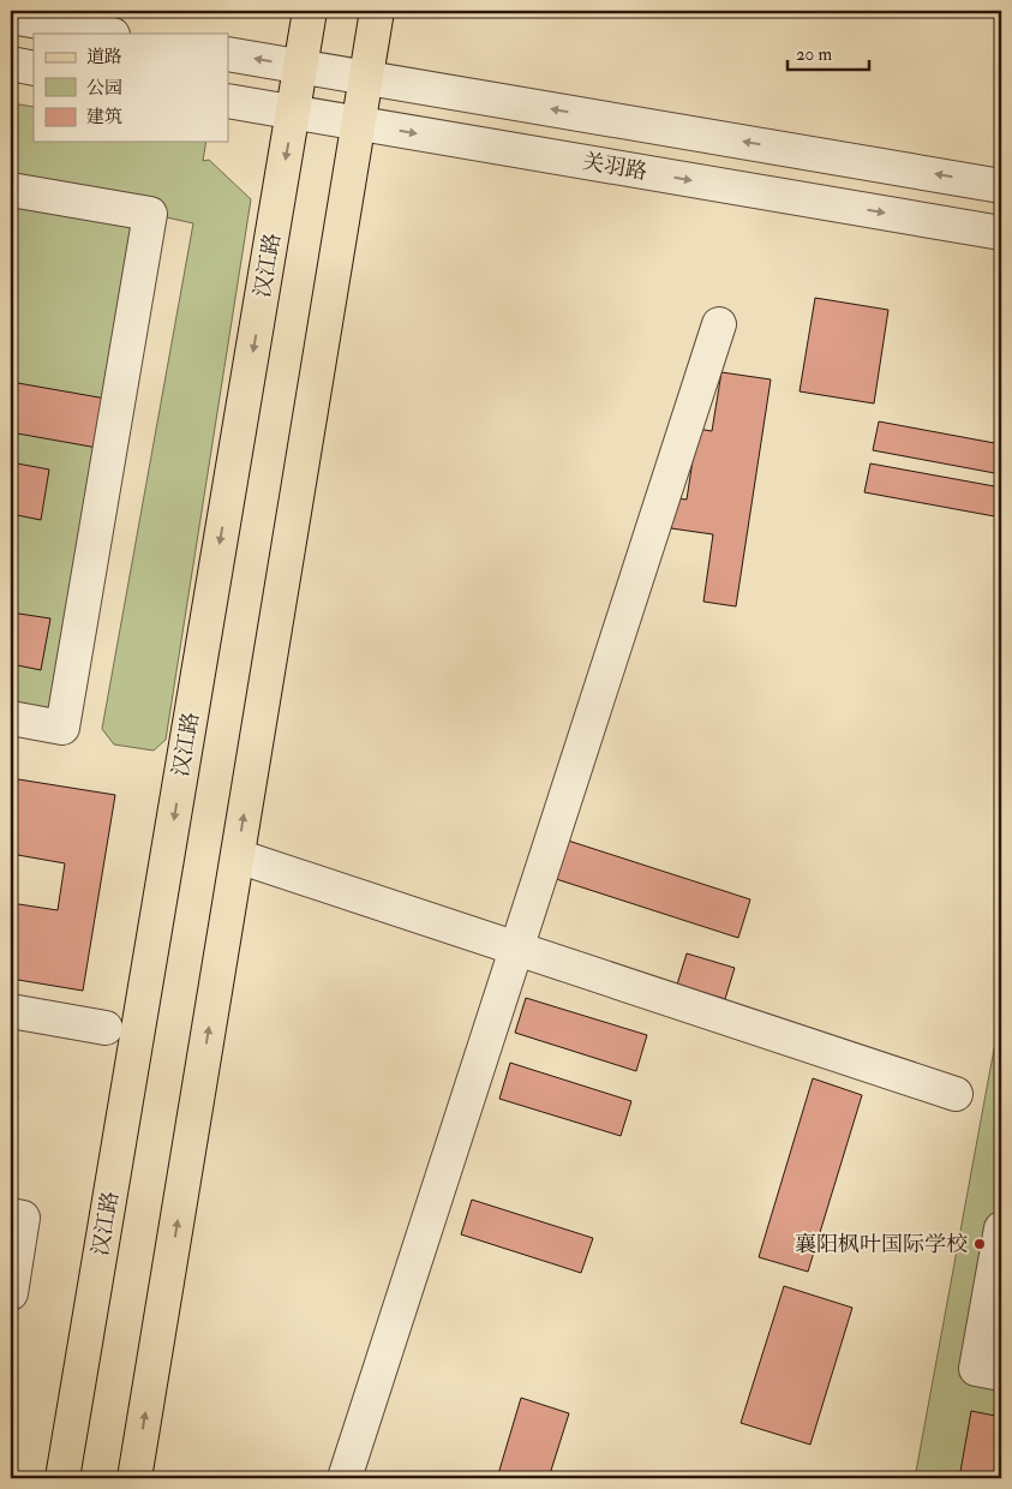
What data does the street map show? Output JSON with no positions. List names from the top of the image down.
{
  "streets": {
    "main road": ["汉江路"],
    "street": ["关羽路"]
  },
  "crossings": [
    ["关羽路", "汉江路"]
  ],
  "places": ["襄阳枫叶国际学校"],
  "legend": ["道路", "公园", "建筑"],
  "scale_bar": "20 m"
}
